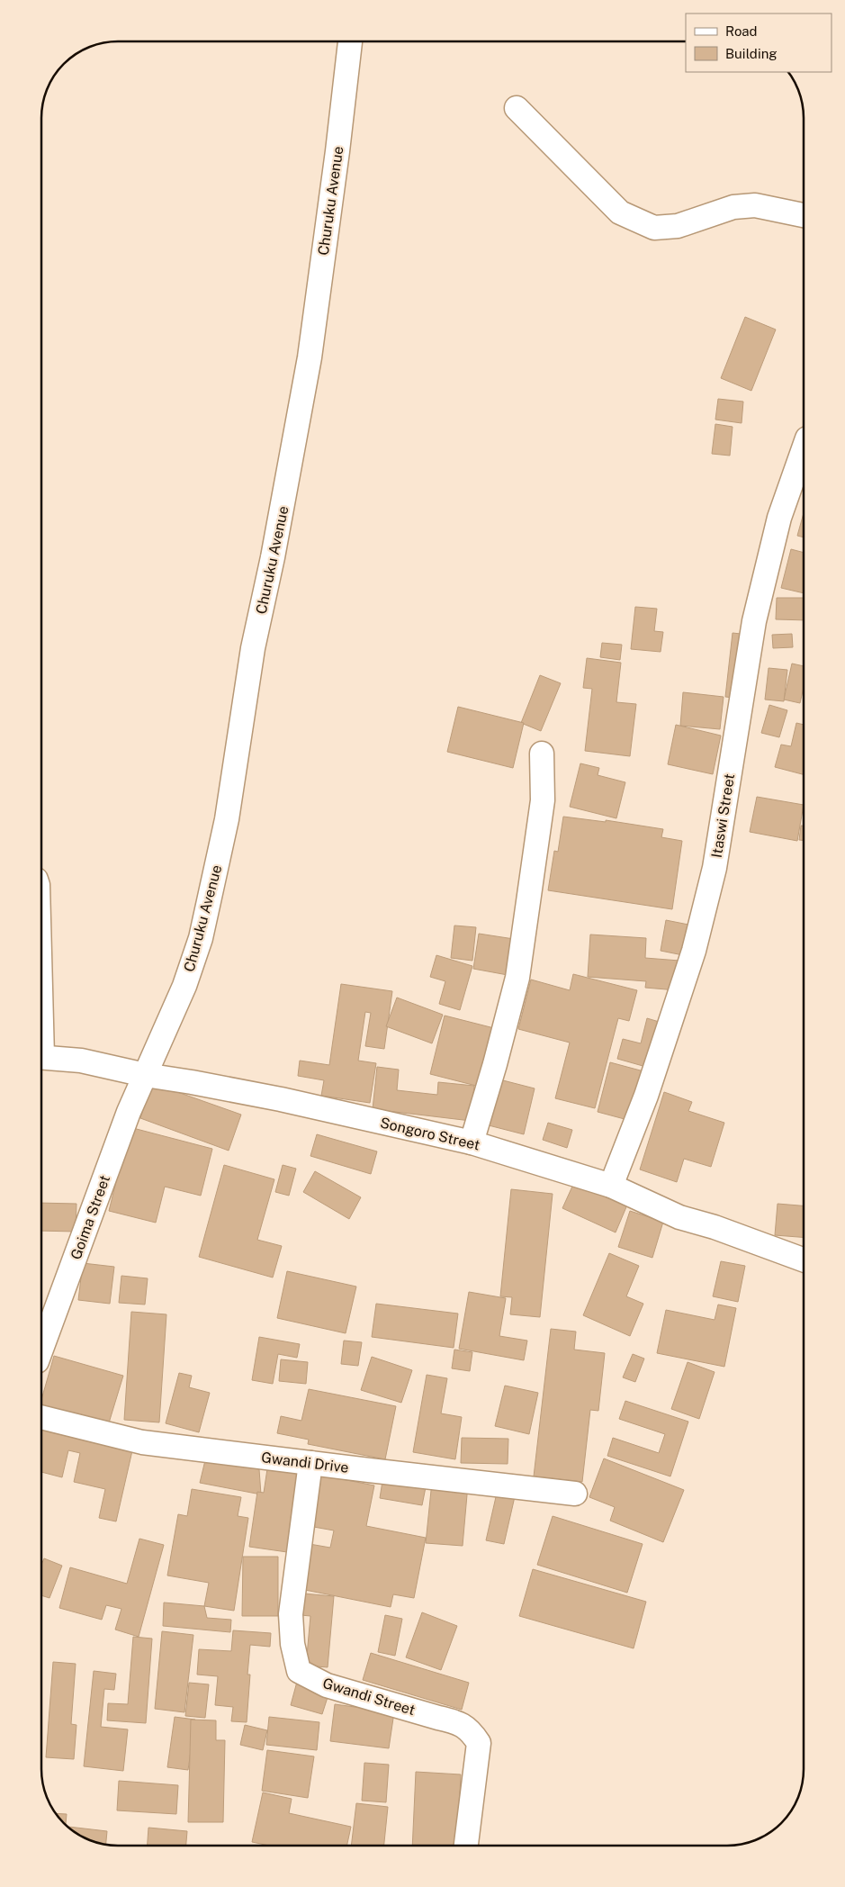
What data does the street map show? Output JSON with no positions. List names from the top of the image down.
{
  "streets": {
    "street": [
      "Churuku Avenue",
      "Itaswi Street",
      "Songoro Street",
      "Goima Street",
      "Gwandi Drive",
      "Gwandi Street"
    ]
  },
  "crossings": [
    ["Churuku Avenue", "Songoro Street"],
    ["Churuku Avenue", "Goima Street"],
    ["Itaswi Street", "Songoro Street"],
    ["Songoro Street", "Goima Street"],
    ["Gwandi Drive", "Gwandi Street"]
  ],
  "legend": ["Road", "Building"]
}
